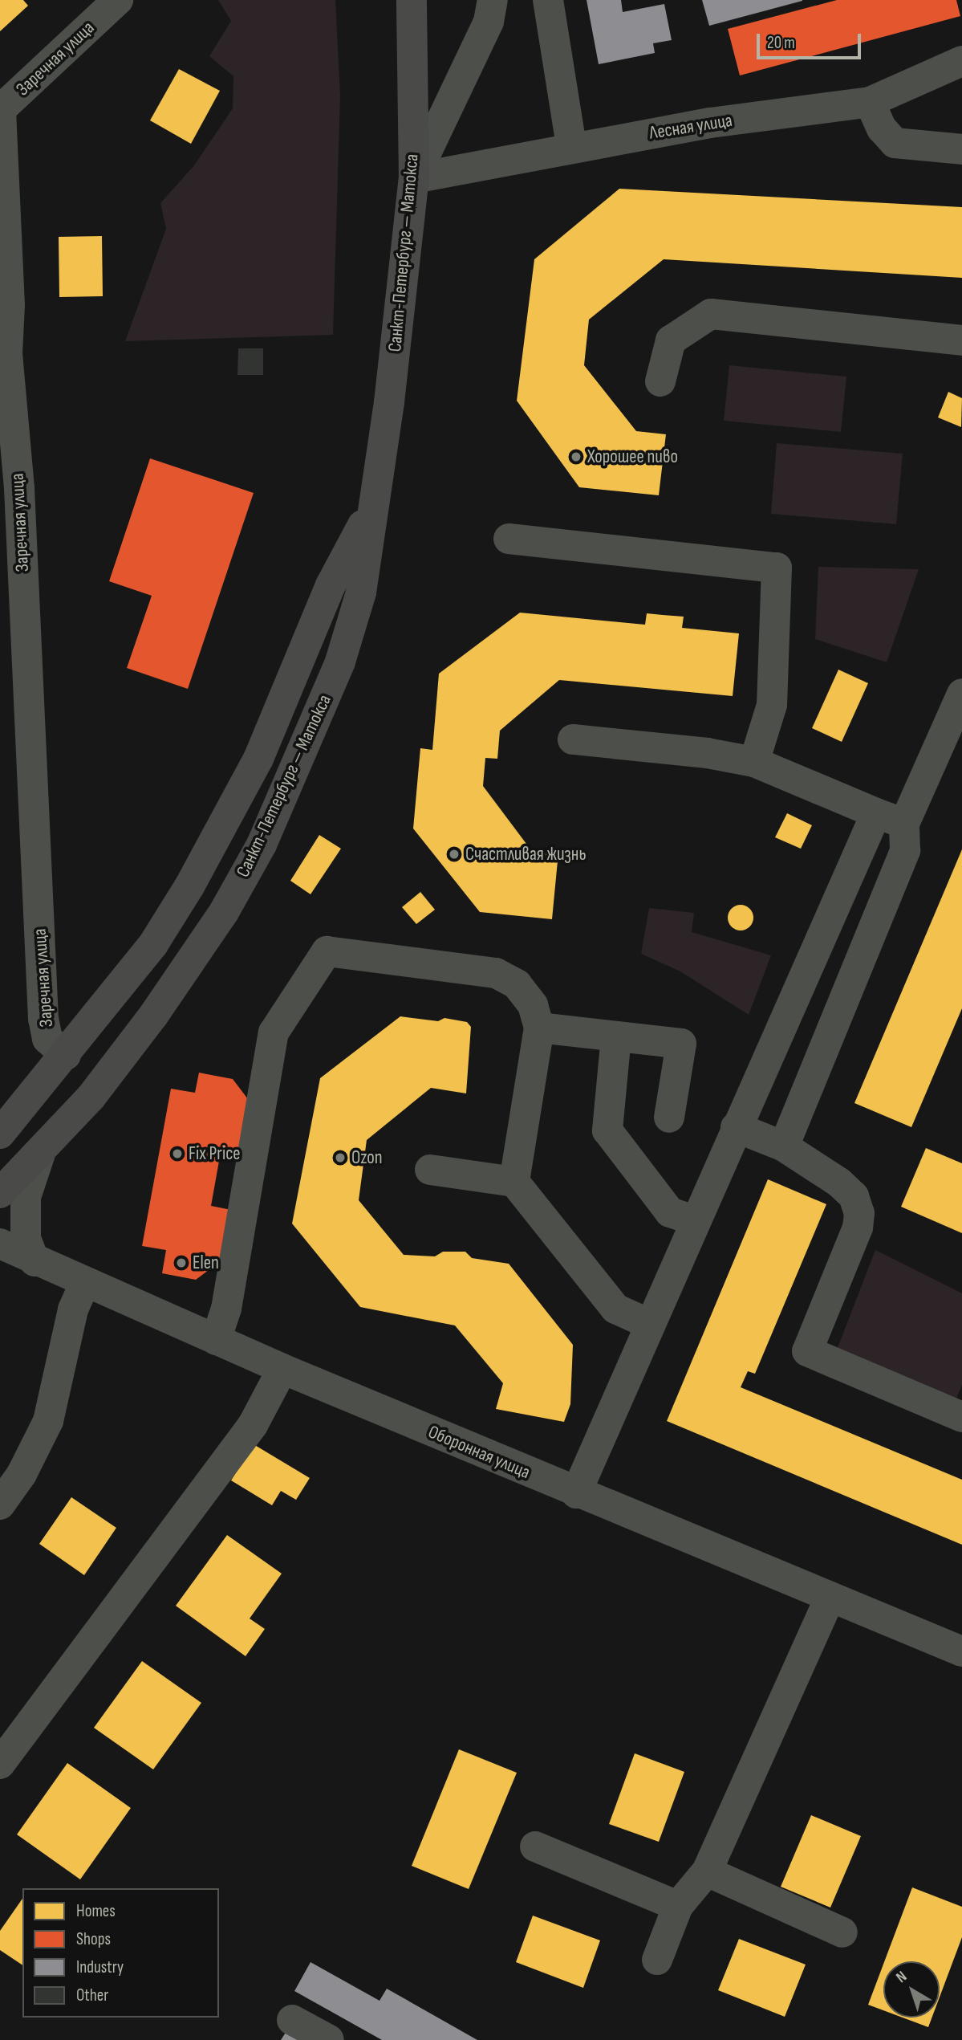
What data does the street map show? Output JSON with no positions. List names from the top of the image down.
{
  "streets": {
    "main road": ["Санкт-Петербург — Матокса"],
    "street": ["Заречная улица", "Лесная улица", "Оборонная улица"]
  },
  "crossings": [
    ["Заречная улица", "Санкт-Петербург — Матокса"],
    ["Лесная улица", "Санкт-Петербург — Матокса"]
  ],
  "places": [
    "Хорошее пиво",
    "Счастливая жизнь",
    "Fix Price",
    "Ozon",
    "Elen"
  ],
  "legend": [
    "Homes",
    "Shops",
    "Industry",
    "Other"
  ],
  "scale_bar": "20 m",
  "north": "top left"
}
